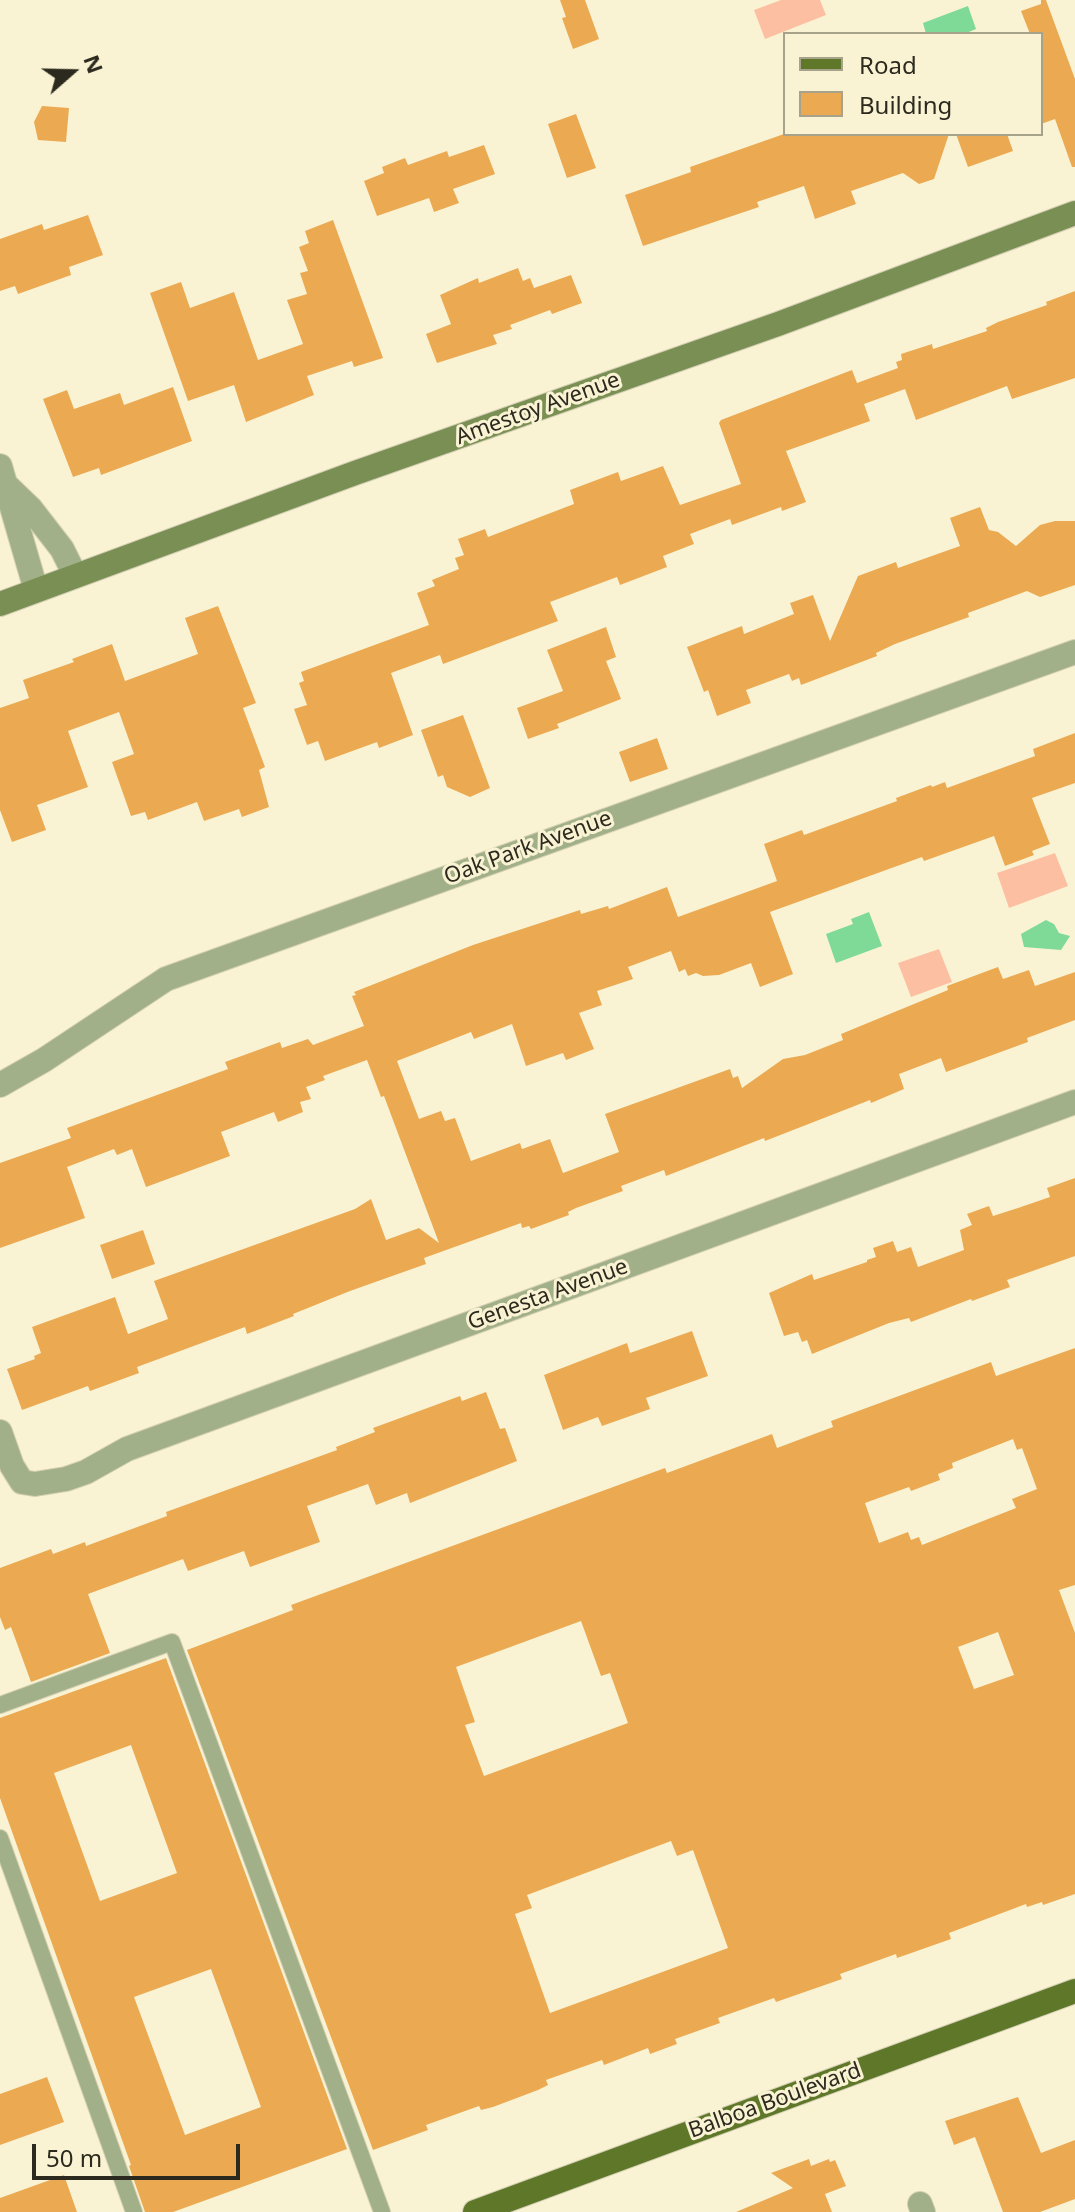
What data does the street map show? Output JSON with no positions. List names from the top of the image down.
{
  "streets": {
    "main road": ["Balboa Boulevard"],
    "street": ["Amestoy Avenue", "Oak Park Avenue", "Genesta Avenue"]
  },
  "legend": ["Road", "Building"],
  "scale_bar": "50 m",
  "north": "right"
}
